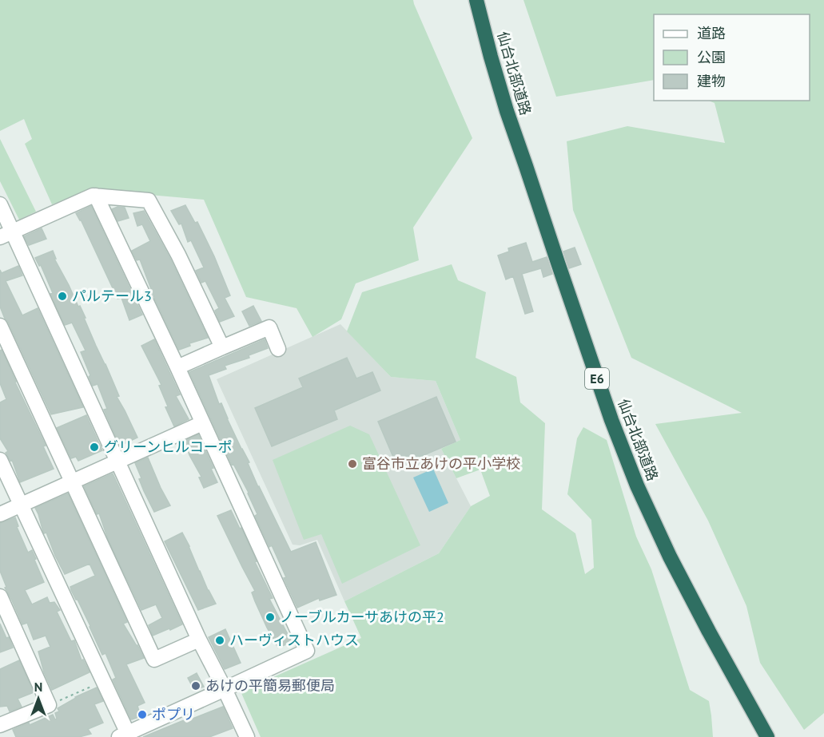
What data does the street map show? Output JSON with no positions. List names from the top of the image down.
{
  "streets": {
    "highway": ["仙台北部道路", "E6"]
  },
  "places": [
    "パルテール3",
    "グリーンヒルコーポ",
    "富谷市立あけの平小学校",
    "ノーブルカーサあけの平2",
    "ハーヴィストハウス",
    "あけの平簡易郵便局",
    "ポプリ"
  ],
  "legend": ["道路", "公園", "建物"],
  "north": "top"
}
